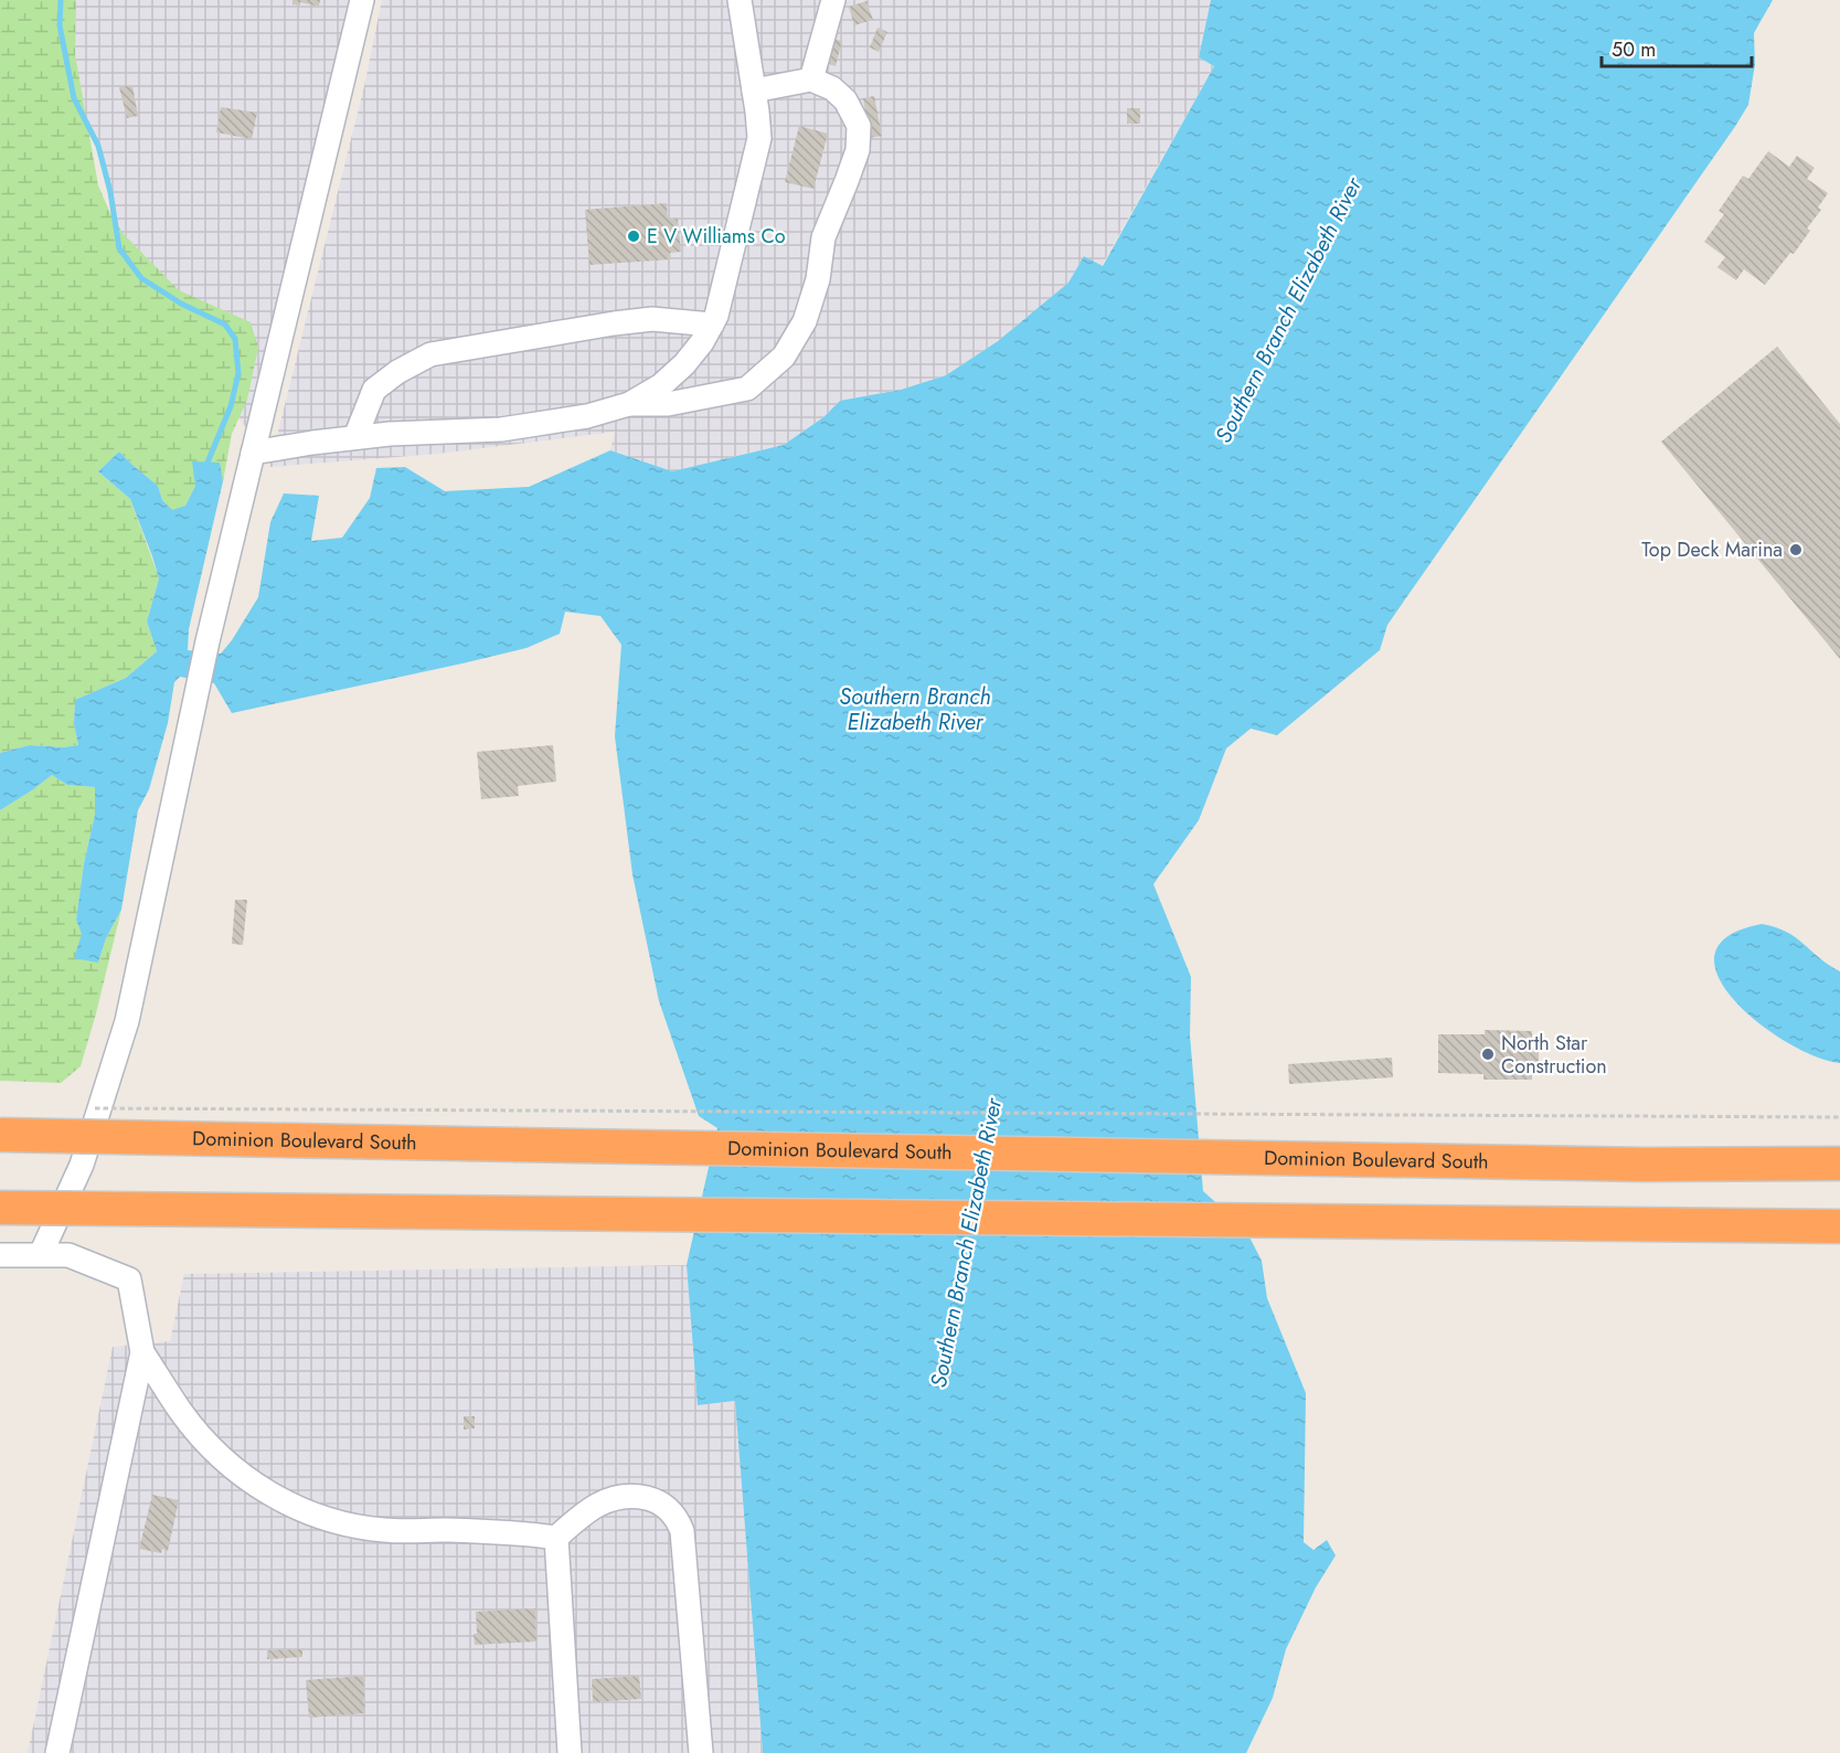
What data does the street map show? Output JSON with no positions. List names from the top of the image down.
{
  "streets": {
    "highway": ["Dominion Boulevard South"]
  },
  "water": ["Southern Branch Elizabeth River"],
  "places": ["E V Williams Co", "Top Deck Marina", "North Star Construction"],
  "scale_bar": "50 m"
}
